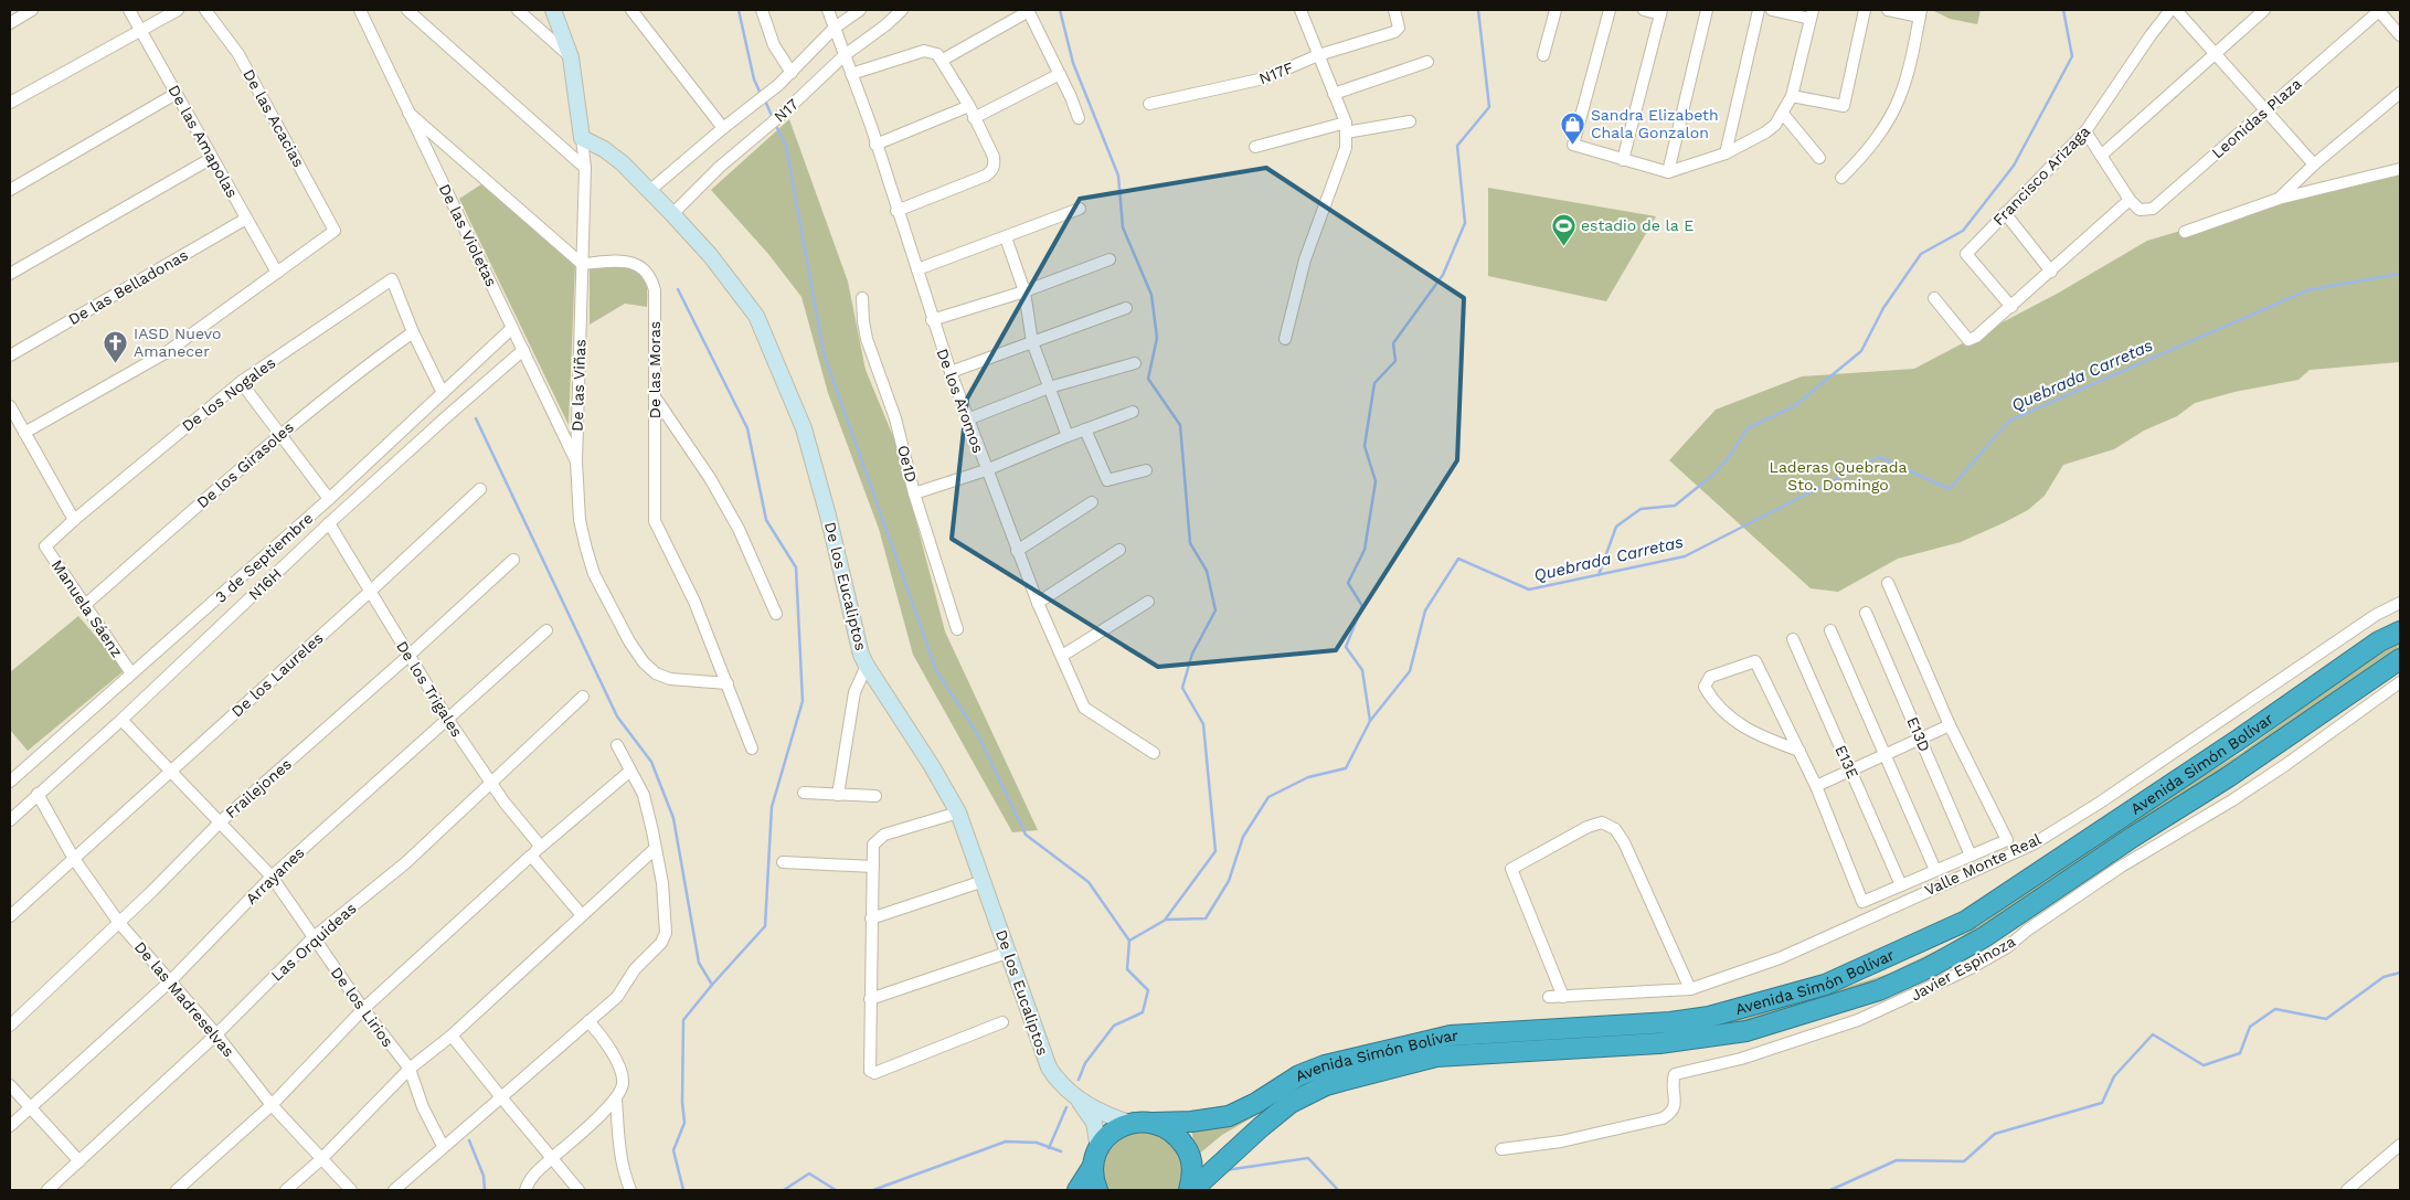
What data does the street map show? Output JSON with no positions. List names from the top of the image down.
{
  "streets": {
    "highway": ["Avenida Simón Bolívar"],
    "street": [
      "N17F",
      "N17",
      "De las Acacias",
      "Leonidas Plaza",
      "De las Amapolas",
      "Francisco Arizaga",
      "De las Violetas",
      "De las Belladonas",
      "De las Moras",
      "De las Viñas",
      "De los Nogales",
      "De los Aromos",
      "Oe1D",
      "De los Girasoles",
      "3 de Septiembre",
      "N16H",
      "De los Eucaliptos",
      "Manuela Sáenz",
      "De los Laureles",
      "De los Trigales",
      "E13D",
      "E13E",
      "Frailejones",
      "Valle Monte Real",
      "Arrayanes",
      "Las Orquideas",
      "Javier Espinoza",
      "De las Madreselvas",
      "De los Lirios"
    ]
  },
  "crossings": [
    ["N17", "De los Aromos"],
    ["N17", "De los Eucaliptos"],
    ["De las Acacias", "De las Amapolas"],
    ["De las Amapolas", "De las Belladonas"],
    ["De las Violetas", "De las Viñas"],
    ["De las Violetas", "3 de Septiembre"],
    ["De las Violetas", "N16H"],
    ["De las Moras", "De las Viñas"],
    ["De las Viñas", "De los Eucaliptos"],
    ["De los Nogales", "De los Girasoles"],
    ["De los Nogales", "Manuela Sáenz"],
    ["De los Girasoles", "Manuela Sáenz"],
    ["3 de Septiembre", "Manuela Sáenz"],
    ["N16H", "De los Trigales"],
    ["N16H", "De las Madreselvas"],
    ["N16H", "De los Lirios"],
    ["De los Eucaliptos", "Avenida Simón Bolívar"],
    ["De los Laureles", "De los Trigales"],
    ["De los Laureles", "De las Madreselvas"],
    ["De los Laureles", "De los Lirios"],
    ["De los Trigales", "Frailejones"],
    ["De los Trigales", "Arrayanes"],
    ["De los Trigales", "Las Orquideas"],
    ["Frailejones", "De las Madreselvas"],
    ["Frailejones", "De los Lirios"],
    ["Arrayanes", "De las Madreselvas"],
    ["Arrayanes", "De los Lirios"],
    ["Las Orquideas", "De las Madreselvas"],
    ["Las Orquideas", "De los Lirios"]
  ],
  "water": ["Quebrada Carretas"],
  "parks": ["Laderas Quebrada Sto. Domingo"],
  "places": {
    "shop": ["Sandra Elizabeth Chala Gonzalon"],
    "sports": ["estadio de la E"],
    "church": ["IASD Nuevo Amanecer"]
  }
}
